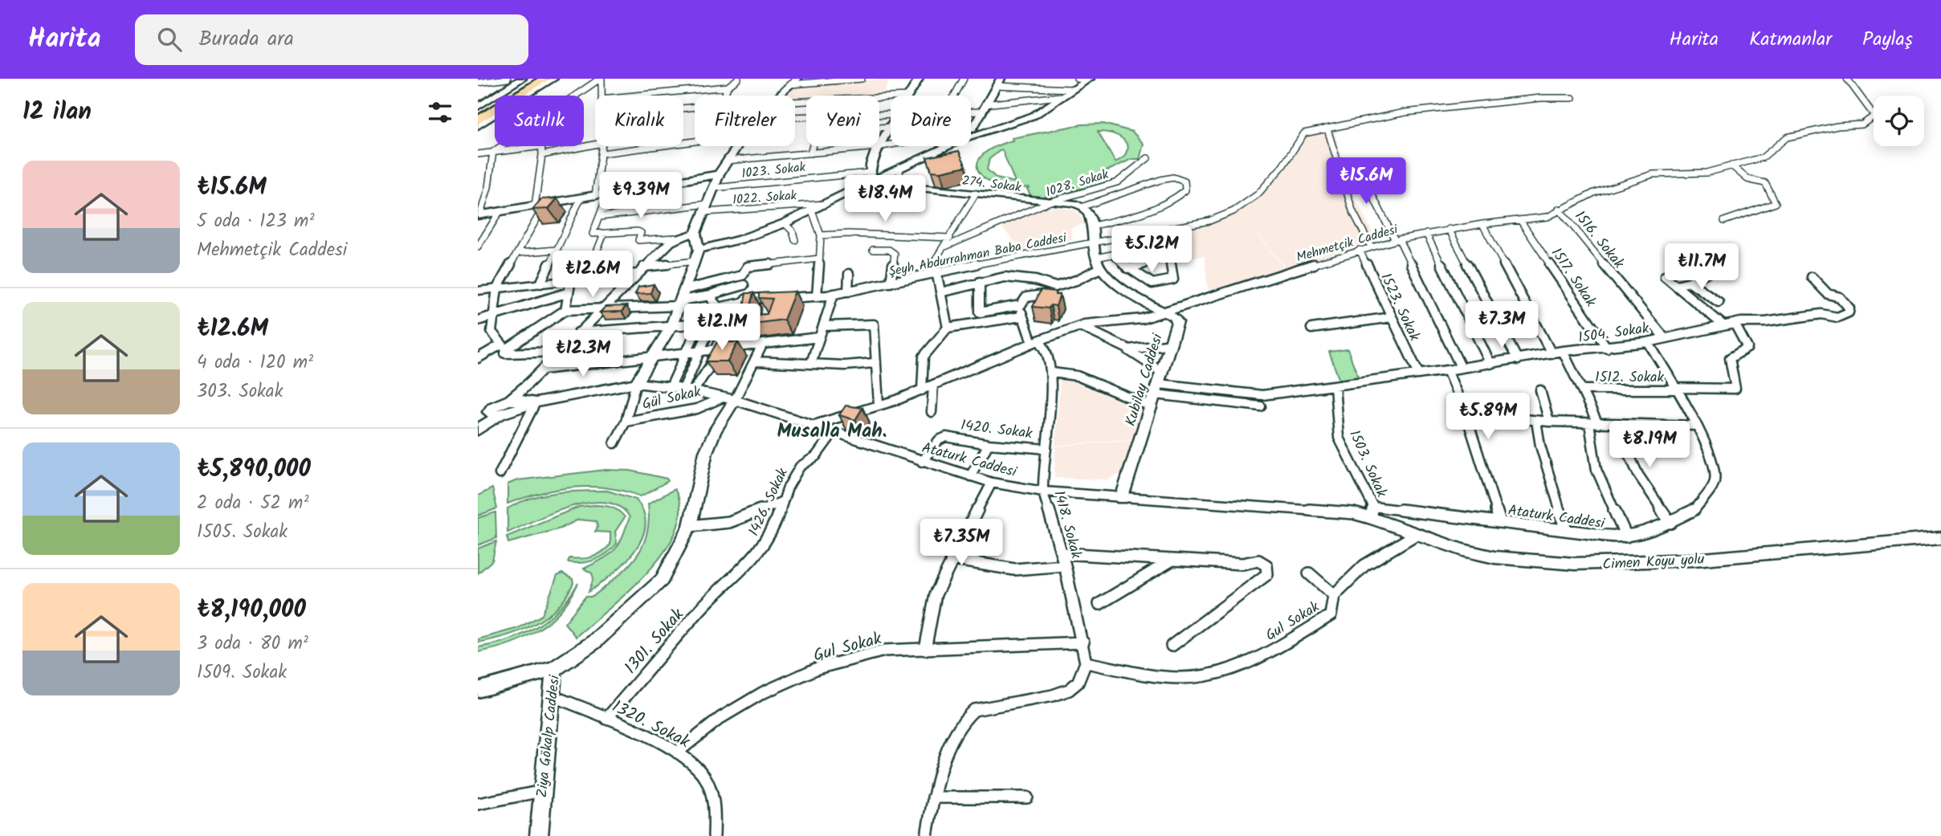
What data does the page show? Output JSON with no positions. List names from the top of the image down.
{
  "streets": {
    "street": [
      "1023. Sokak",
      "1028. Sokak",
      "274. Sokak",
      "1022. Sokak",
      "1516. Sokak",
      "Mehmetçik Caddesi",
      "Şeyh Abdurrahman Baba Caddesi",
      "1517. Sokak",
      "1523. Sokak",
      "1504. Sokak",
      "1512. Sokak",
      "Kubilay Caddesi",
      "Gül Sokak",
      "1420. Sokak",
      "Ataturk Caddesi",
      "1503. Sokak",
      "1426. Sokak",
      "1418. Sokak",
      "Cimen Koyu yolu",
      "Gul Sokak",
      "1301. Sokak",
      "1320. Sokak",
      "Ziya Gökalp Caddesi"
    ]
  },
  "crossings": [
    ["1028. Sokak", "274. Sokak"],
    ["1516. Sokak", "Mehmetçik Caddesi"],
    ["1516. Sokak", "1504. Sokak"],
    ["Mehmetçik Caddesi", "1517. Sokak"],
    ["Mehmetçik Caddesi", "1523. Sokak"],
    ["Mehmetçik Caddesi", "Kubilay Caddesi"],
    ["Mehmetçik Caddesi", "Ataturk Caddesi"],
    ["Mehmetçik Caddesi", "1418. Sokak"],
    ["1517. Sokak", "1504. Sokak"],
    ["1523. Sokak", "1504. Sokak"],
    ["1504. Sokak", "1512. Sokak"],
    ["1504. Sokak", "Kubilay Caddesi"],
    ["1504. Sokak", "Ataturk Caddesi"],
    ["1504. Sokak", "1503. Sokak"],
    ["1512. Sokak", "Ataturk Caddesi"],
    ["Kubilay Caddesi", "Ataturk Caddesi"],
    ["Gül Sokak", "Ataturk Caddesi"],
    ["Gül Sokak", "Ziya Gökalp Caddesi"],
    ["1420. Sokak", "Ataturk Caddesi"],
    ["1420. Sokak", "1418. Sokak"],
    ["Ataturk Caddesi", "1503. Sokak"],
    ["Ataturk Caddesi", "1426. Sokak"],
    ["Ataturk Caddesi", "1418. Sokak"],
    ["Ataturk Caddesi", "Cimen Koyu yolu"],
    ["Ataturk Caddesi", "Ziya Gökalp Caddesi"],
    ["1503. Sokak", "Cimen Koyu yolu"],
    ["1426. Sokak", "1301. Sokak"],
    ["1418. Sokak", "Gul Sokak"],
    ["Cimen Koyu yolu", "Gul Sokak"],
    ["Gul Sokak", "1320. Sokak"],
    ["1301. Sokak", "1320. Sokak"],
    ["1320. Sokak", "Ziya Gökalp Caddesi"]
  ],
  "districts": ["Musalla Mah."],
  "page": {
    "header": "Harita",
    "search": "Burada ara",
    "nav": ["Harita", "Katmanlar", "Paylaş"],
    "heading": "12 ilan",
    "chip": [
      "Satılık",
      "Kiralık",
      "Filtreler",
      "Yeni",
      "Daire"
    ],
    "list": [
      {
        "name": "₺15.6M",
        "note": "5 oda · 123 m² · Mehmetçik Caddesi"
      },
      {
        "name": "₺12.6M",
        "note": "4 oda · 120 m² · 303. Sokak"
      },
      {
        "name": "₺5,890,000",
        "note": "2 oda · 52 m² · 1505. Sokak"
      },
      {
        "name": "₺8,190,000",
        "note": "3 oda · 80 m² · 1509. Sokak"
      }
    ],
    "price": [
      "₺15.6M",
      "₺9.39M",
      "₺18.4M",
      "₺5.12M",
      "₺11.7M",
      "₺12.6M",
      "₺7.3M",
      "₺12.1M",
      "₺12.3M",
      "₺5.89M",
      "₺8.19M",
      "₺7.35M"
    ]
  }
}
